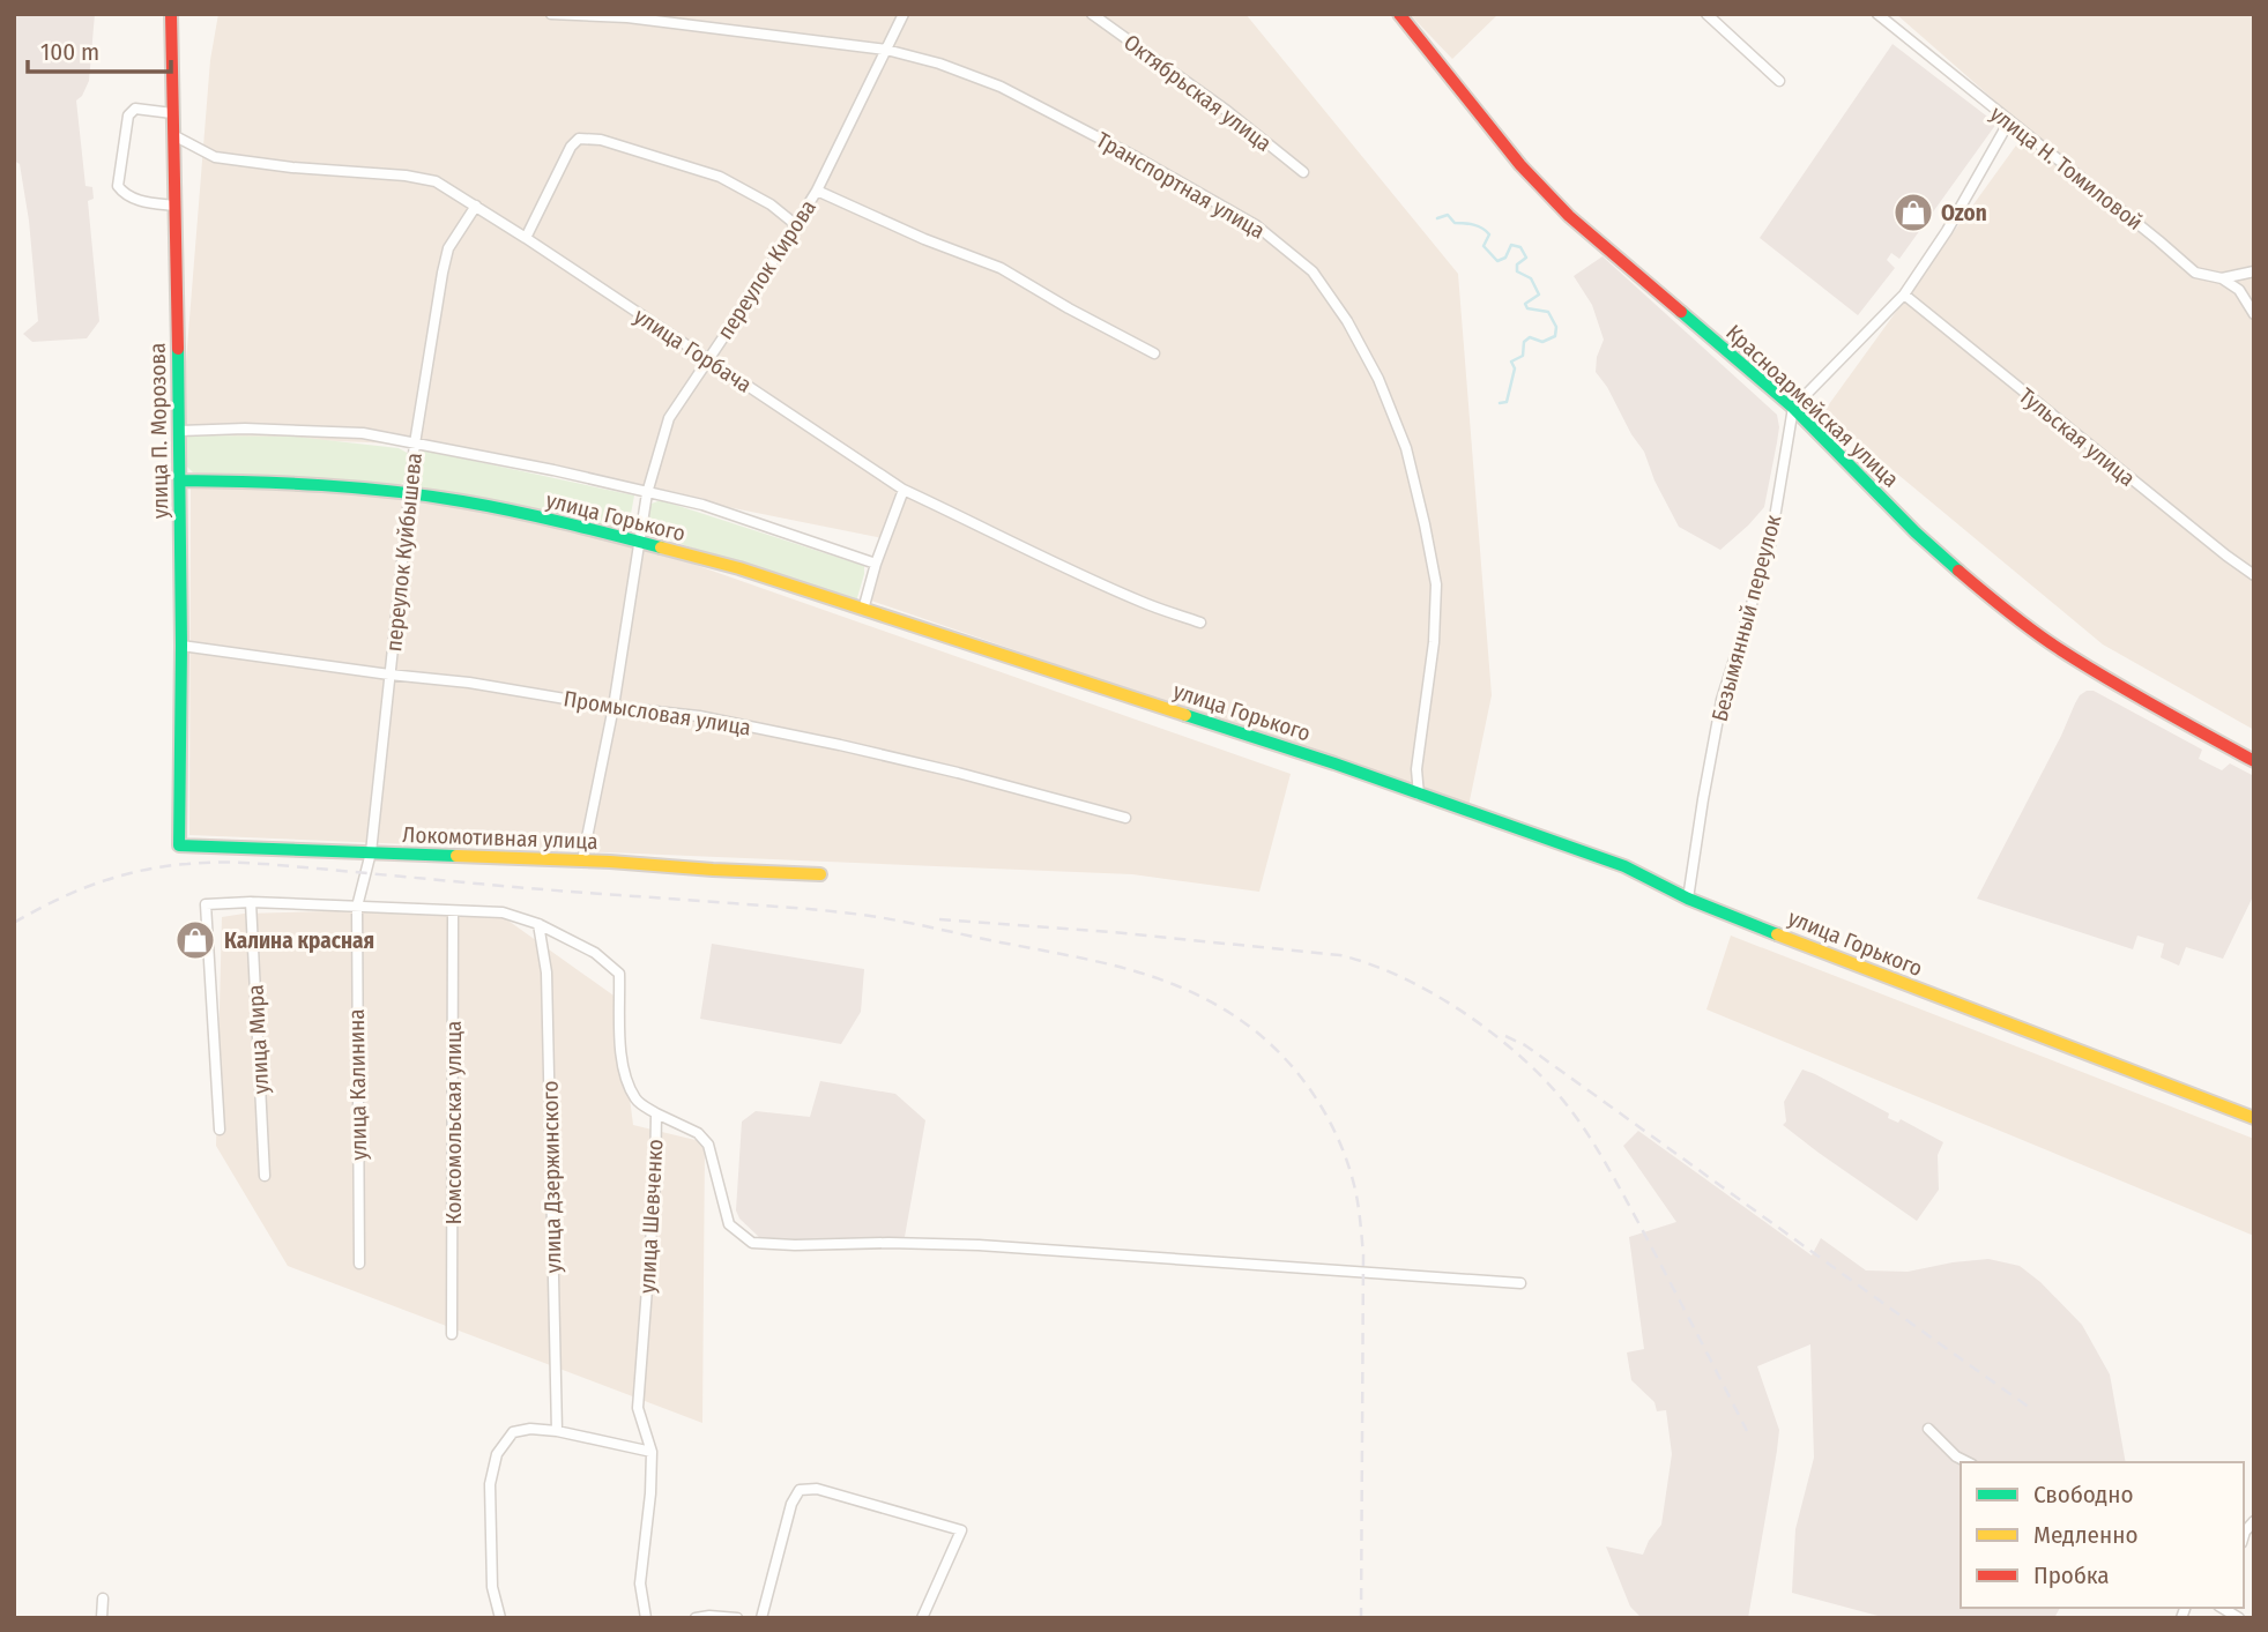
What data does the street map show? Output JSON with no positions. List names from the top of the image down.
{
  "streets": {
    "street": [
      "Октябрьская улица",
      "улица Н. Томиловой",
      "Транспортная улица",
      "переулок Кирова",
      "улица Горбача",
      "Красноармейская улица",
      "улица П. Морозова",
      "Тульская улица",
      "улица Горького",
      "переулок Куйбышева",
      "Безымянный переулок",
      "Промысловая улица",
      "Локомотивная улица",
      "улица Мира",
      "улица Калинина",
      "Комсомольская улица",
      "улица Дзержинского",
      "улица Шевченко"
    ]
  },
  "crossings": [
    ["Транспортная улица", "переулок Кирова"],
    ["Транспортная улица", "улица Горького"],
    ["переулок Кирова", "улица Горбача"],
    ["переулок Кирова", "улица Горького"],
    ["переулок Кирова", "Промысловая улица"],
    ["переулок Кирова", "Локомотивная улица"],
    ["улица Горбача", "улица П. Морозова"],
    ["улица Горбача", "переулок Куйбышева"],
    ["Красноармейская улица", "Безымянный переулок"],
    ["улица П. Морозова", "улица Горького"],
    ["улица П. Морозова", "Промысловая улица"],
    ["улица П. Морозова", "Локомотивная улица"],
    ["улица Горького", "переулок Куйбышева"],
    ["улица Горького", "Безымянный переулок"],
    ["переулок Куйбышева", "Промысловая улица"],
    ["переулок Куйбышева", "Локомотивная улица"],
    ["переулок Куйбышева", "улица Калинина"],
    ["улица Дзержинского", "улица Шевченко"]
  ],
  "places": {
    "shop": ["Ozon", "Калина красная"]
  },
  "legend": ["Свободно", "Медленно", "Пробка"],
  "scale_bar": "100 m"
}
